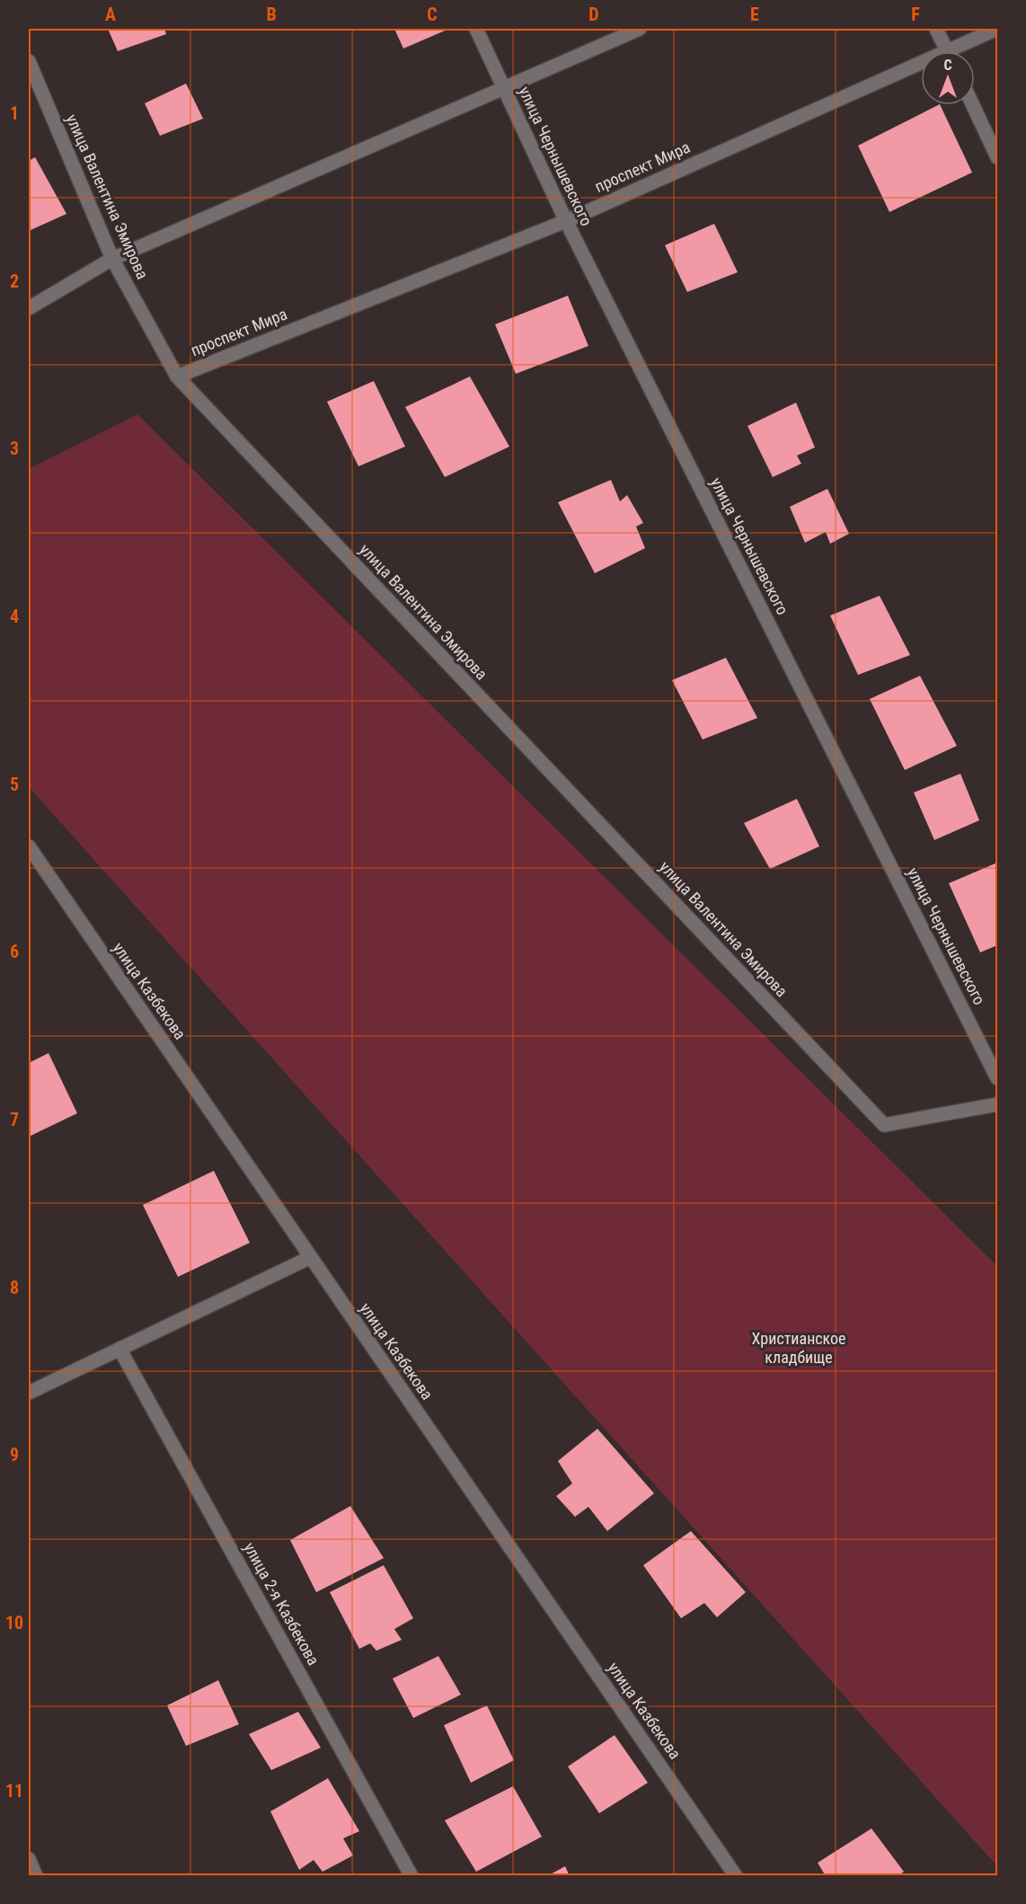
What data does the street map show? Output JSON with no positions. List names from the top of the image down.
{
  "streets": {
    "street": [
      "улица Чернышевского",
      "проспект Мира",
      "улица Валентина Эмирова",
      "улица Казбекова",
      "улица 2-я Казбекова"
    ]
  },
  "crossings": [
    ["улица Чернышевского", "проспект Мира"],
    ["проспект Мира", "улица Валентина Эмирова"]
  ],
  "parks": ["Христианское кладбище"],
  "north": "top",
  "grid": {
    "columns": [
      "A",
      "B",
      "C",
      "D",
      "E",
      "F"
    ],
    "rows": [
      "1",
      "2",
      "3",
      "4",
      "5",
      "6",
      "7",
      "8",
      "9",
      "10",
      "11"
    ]
  }
}
